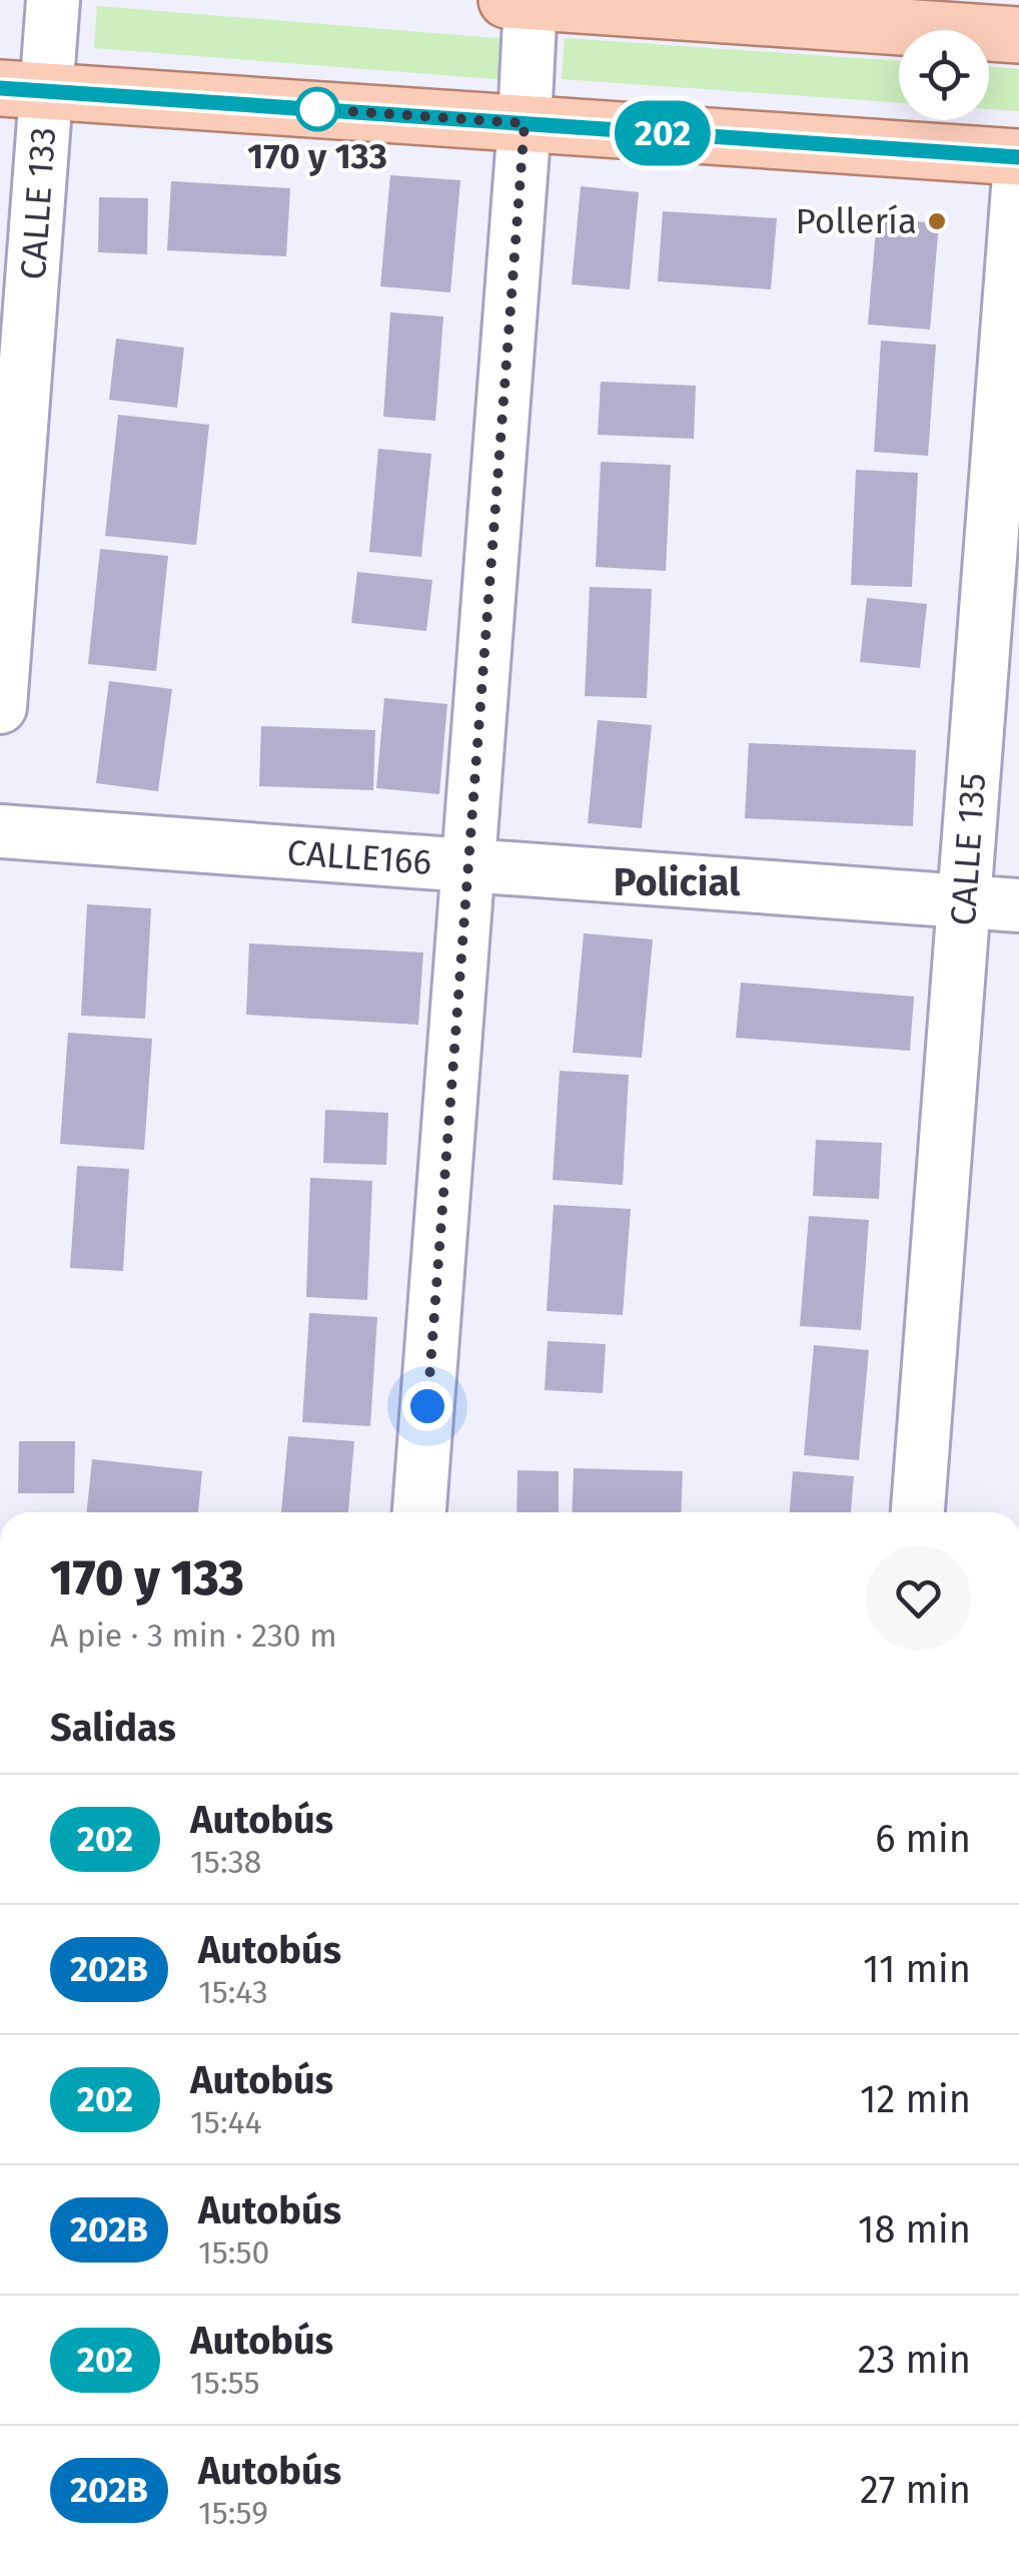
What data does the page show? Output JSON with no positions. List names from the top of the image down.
{
  "streets": {
    "street": ["CALLE 133", "CALLE 135", "CALLE166"]
  },
  "crossings": [
    ["CALLE 135", "CALLE166"]
  ],
  "districts": ["Policial"],
  "places": ["170 y 133", "Pollería"],
  "lines": ["bus line 202"],
  "page": {
    "on_map": "202",
    "heading": [
      ["170 y 133", "A pie · 3 min · 230 m"],
      "Salidas"
    ],
    "list": [
      {
        "mark": "202",
        "name": "Autobús",
        "note": "15:38",
        "value": "6 min"
      },
      {
        "mark": "202B",
        "name": "Autobús",
        "note": "15:43",
        "value": "11 min"
      },
      {
        "mark": "202",
        "name": "Autobús",
        "note": "15:44",
        "value": "12 min"
      },
      {
        "mark": "202B",
        "name": "Autobús",
        "note": "15:50",
        "value": "18 min"
      },
      {
        "mark": "202",
        "name": "Autobús",
        "note": "15:55",
        "value": "23 min"
      },
      {
        "mark": "202B",
        "name": "Autobús",
        "note": "15:59",
        "value": "27 min"
      }
    ]
  }
}
